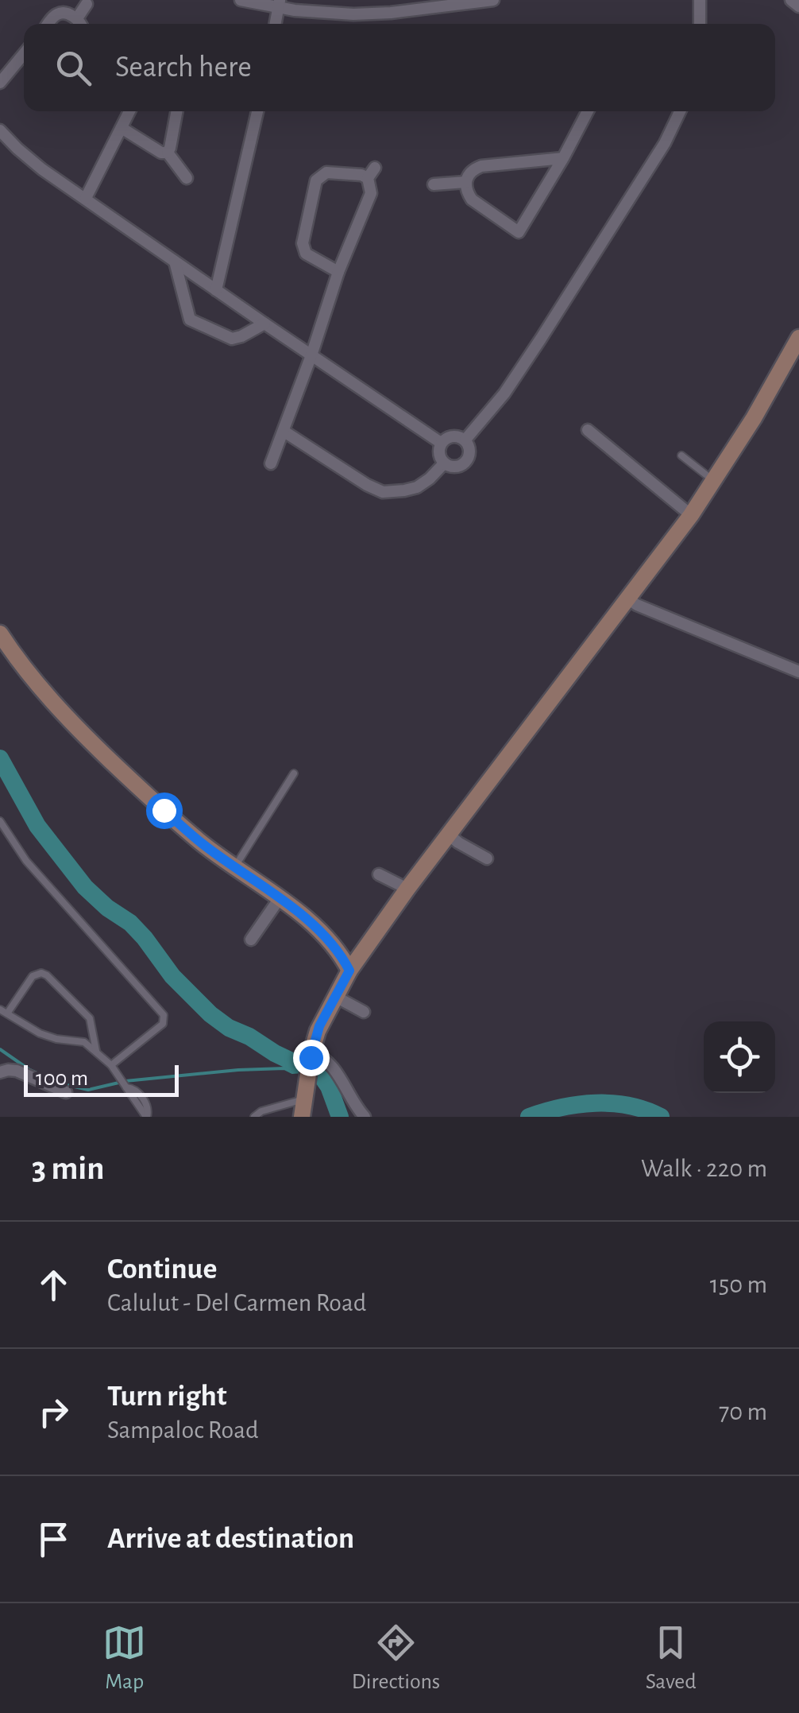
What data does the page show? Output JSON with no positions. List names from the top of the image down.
{
  "scale_bar": "100 m",
  "page": {
    "search": "Search here",
    "scale": "100 m",
    "heading": ["3 min", "Walk · 220 m"],
    "list": [
      ["Continue", "Calulut - Del Carmen Road", "150 m"],
      ["Turn right", "Sampaloc Road", "70 m"],
      "Arrive at destination"
    ],
    "nav": ["Map", "Directions", "Saved"]
  }
}
